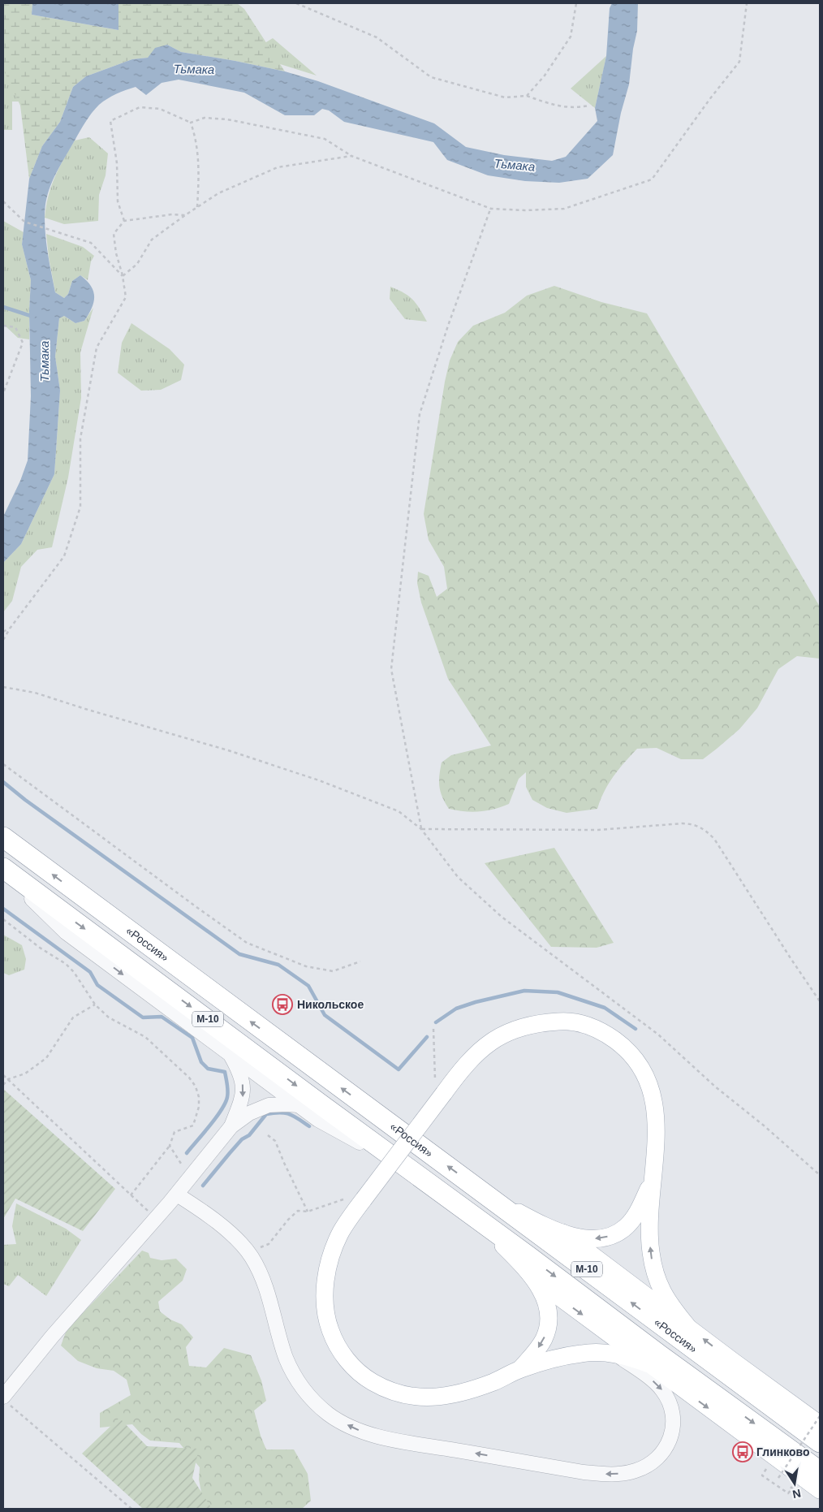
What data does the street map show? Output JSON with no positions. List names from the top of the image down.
{
  "streets": {
    "highway": ["«Россия»", "М-10"]
  },
  "water": ["Тьмака"],
  "places": {
    "bus stop": ["Никольское", "Глинково"]
  },
  "north": "bottom"
}
